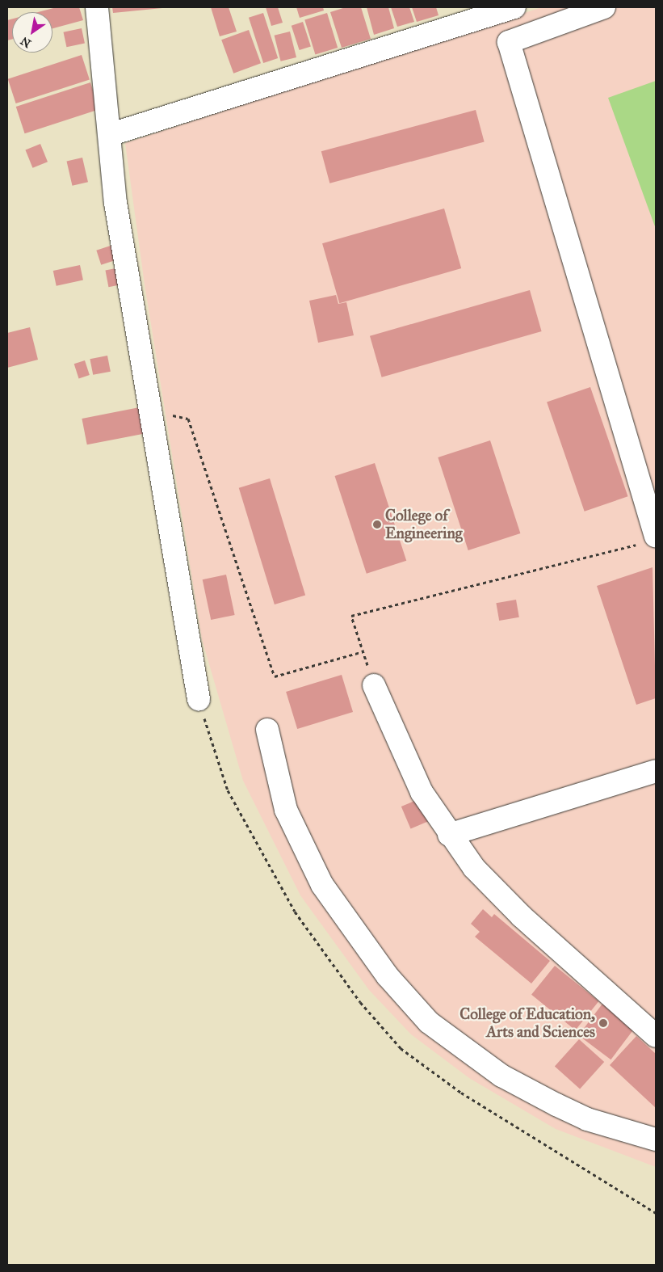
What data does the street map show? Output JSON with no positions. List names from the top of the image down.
{
  "places": ["College of Engineering", "College of Education, Arts and Sciences"],
  "north": "bottom left"
}
